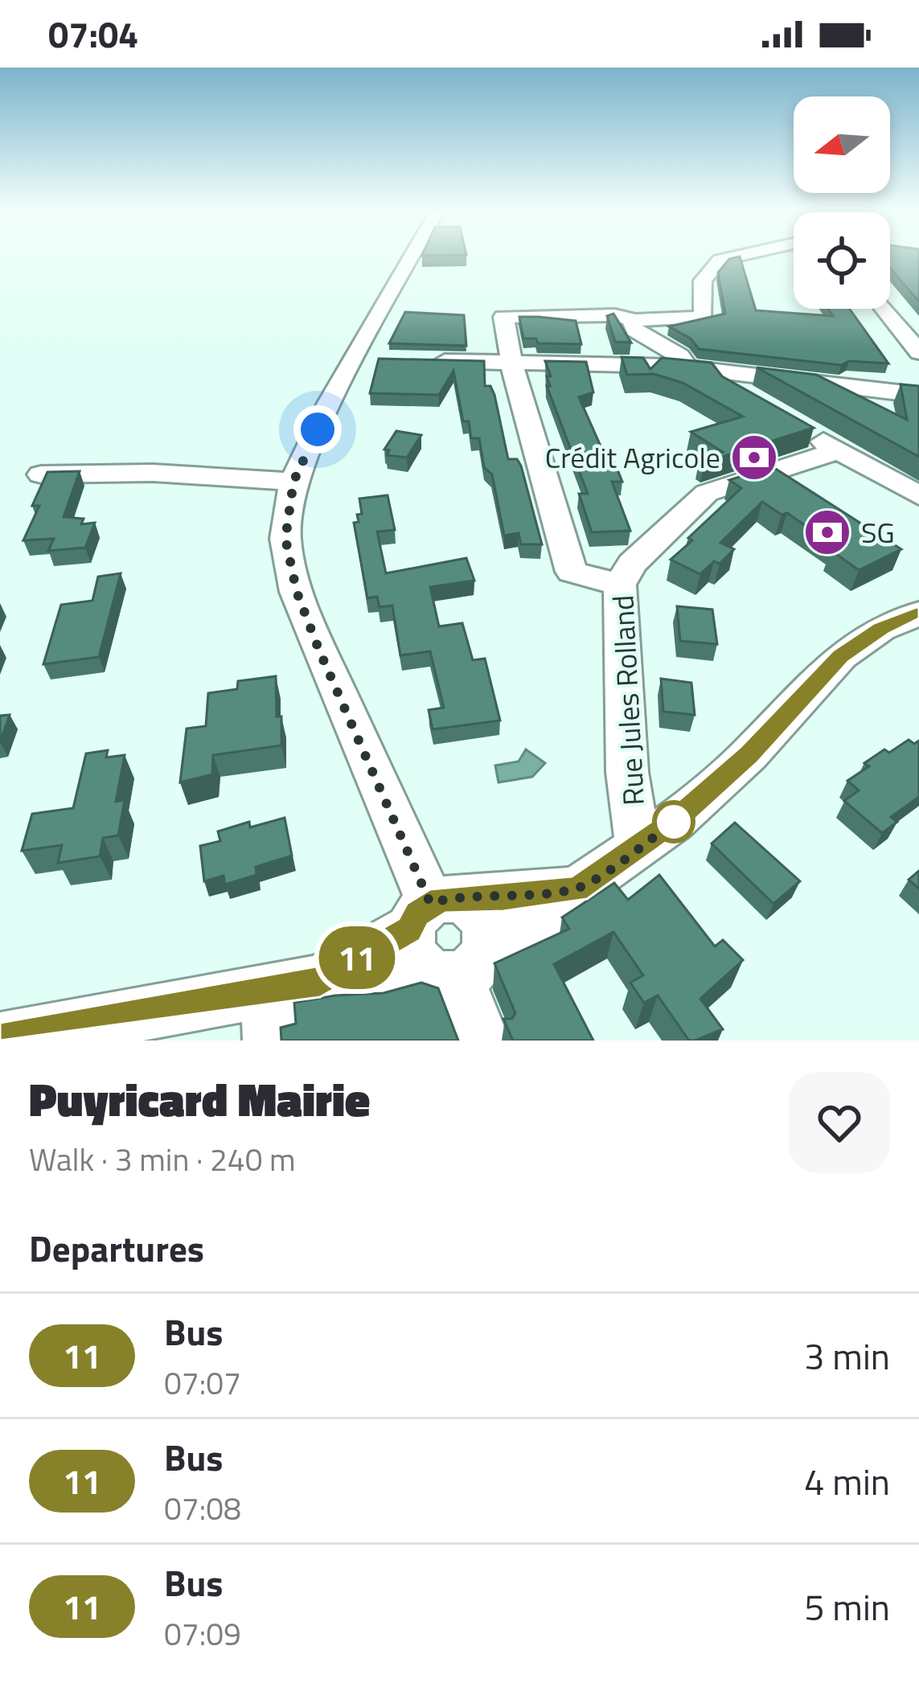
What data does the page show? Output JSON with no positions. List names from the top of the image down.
{
  "streets": {
    "street": ["Rue Jules Rolland"]
  },
  "places": {
    "bank": ["Crédit Agricole", "SG"]
  },
  "lines": ["bus line 11"],
  "north": "left",
  "page": {
    "status": "07:04",
    "on_map": "11",
    "heading": [
      ["Puyricard Mairie", "Walk · 3 min · 240 m"],
      "Departures"
    ],
    "list": [
      {
        "mark": "11",
        "name": "Bus",
        "note": "07:07",
        "value": "3 min"
      },
      {
        "mark": "11",
        "name": "Bus",
        "note": "07:08",
        "value": "4 min"
      },
      {
        "mark": "11",
        "name": "Bus",
        "note": "07:09",
        "value": "5 min"
      }
    ]
  }
}
